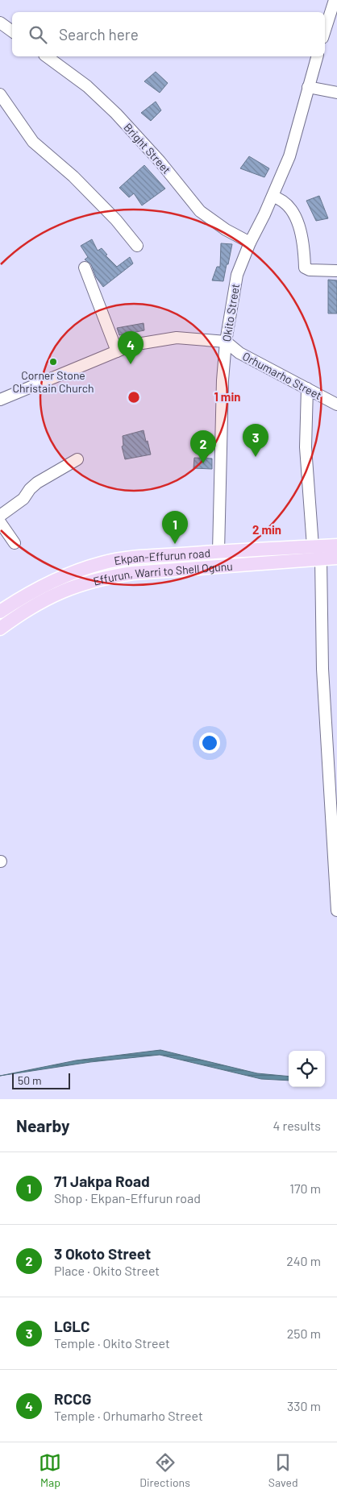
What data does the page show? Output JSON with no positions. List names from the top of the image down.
{
  "streets": {
    "main road": ["Ekpan-Effurun road", "Effurun, Warri to Shell Ogunu"],
    "street": ["Bright Street", "Okito Street", "Orhumarho Street"]
  },
  "crossings": [
    ["Bright Street", "Okito Street"],
    ["Okito Street", "Orhumarho Street"],
    ["Okito Street", "Ekpan-Effurun road"]
  ],
  "places": ["Corner Stone Christain Church"],
  "scale_bar": "50 m",
  "page": {
    "search": "Search here",
    "pins": [
      "4",
      "3",
      "2",
      "1"
    ],
    "scale": "50 m",
    "heading": ["Nearby", "4 results"],
    "list": [
      {
        "mark": "1",
        "name": "71 Jakpa Road",
        "note": "Shop · Ekpan-Effurun road",
        "value": "170 m"
      },
      {
        "mark": "2",
        "name": "3 Okoto Street",
        "note": "Place · Okito Street",
        "value": "240 m"
      },
      {
        "mark": "3",
        "name": "LGLC",
        "note": "Temple · Okito Street",
        "value": "250 m"
      },
      {
        "mark": "4",
        "name": "RCCG",
        "note": "Temple · Orhumarho Street",
        "value": "330 m"
      }
    ],
    "nav": ["Map", "Directions", "Saved"]
  },
  "rings": ["1 min", "2 min"]
}
